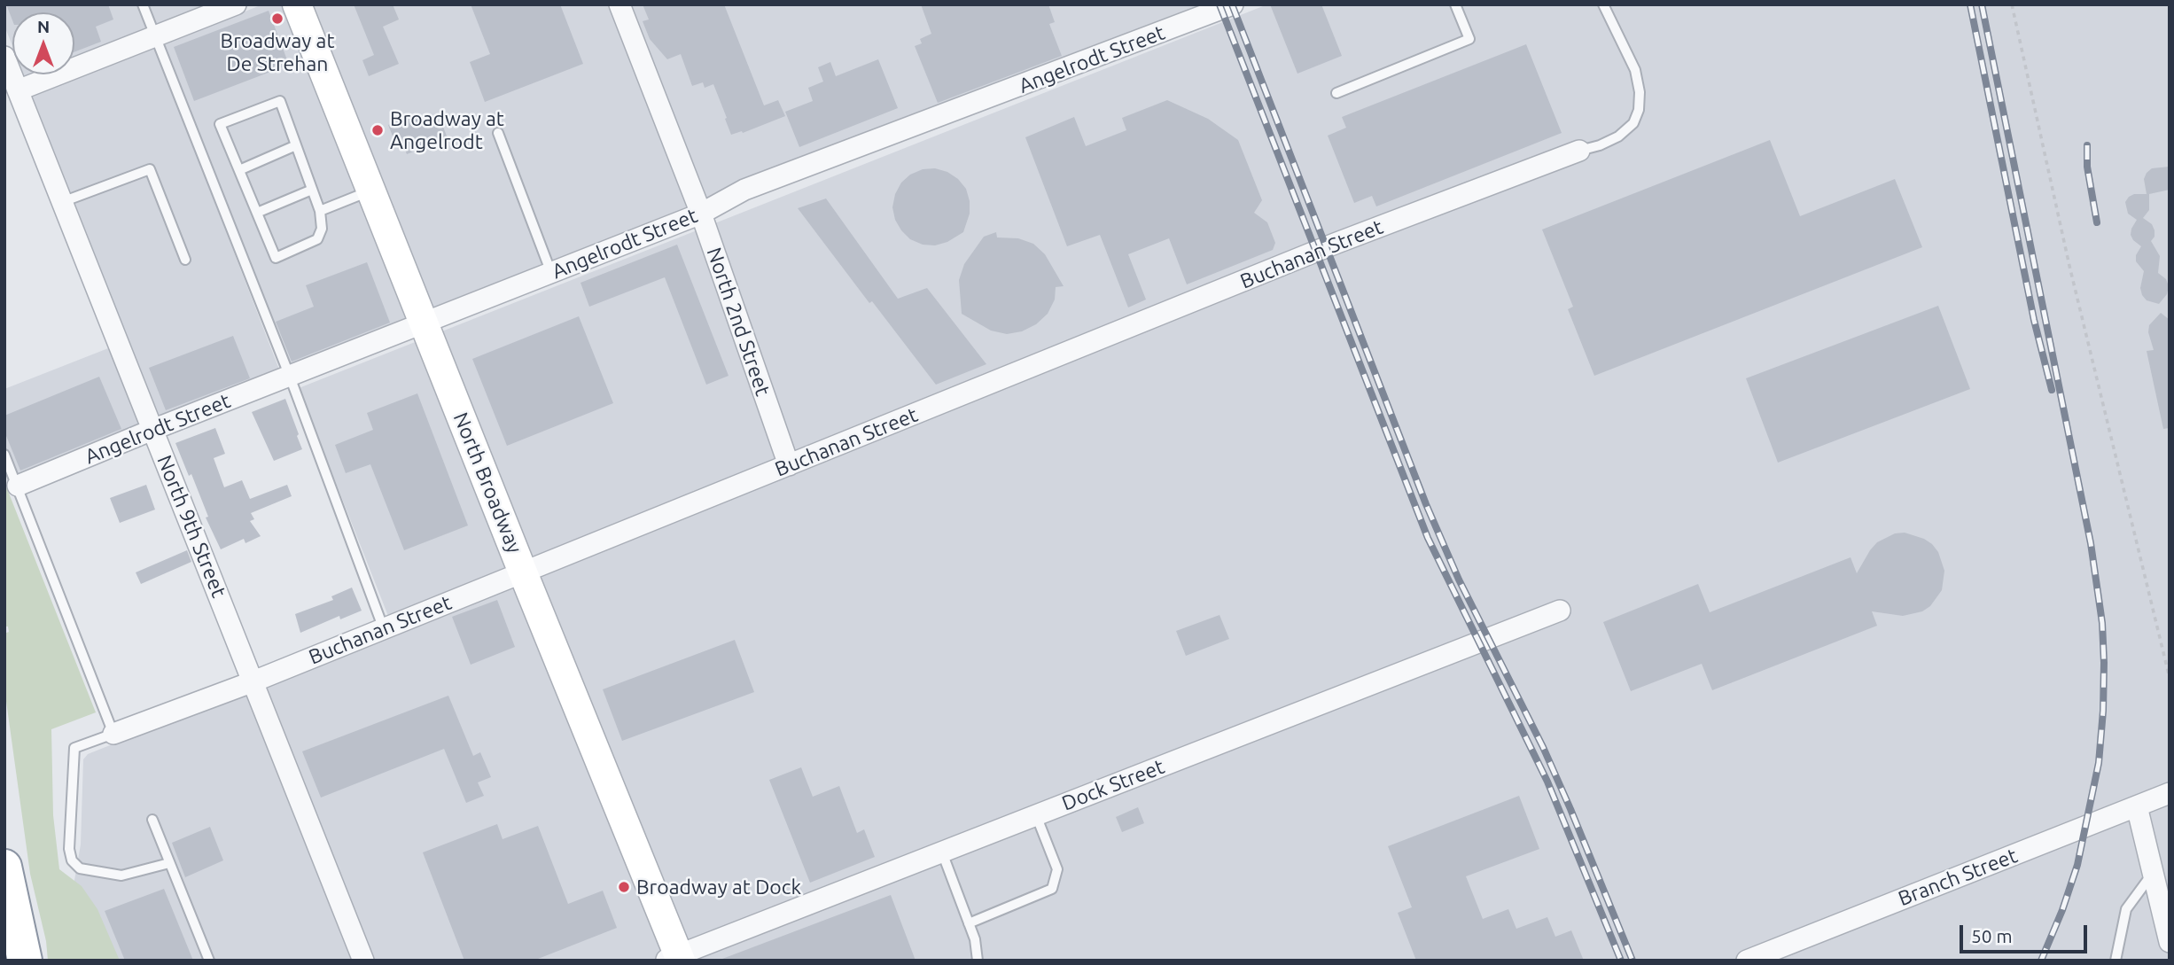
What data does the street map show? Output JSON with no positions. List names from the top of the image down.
{
  "streets": {
    "main road": ["North Broadway"],
    "street": [
      "Angelrodt Street",
      "Buchanan Street",
      "North 2nd Street",
      "North 9th Street",
      "Dock Street",
      "Branch Street"
    ]
  },
  "crossings": [
    ["Angelrodt Street", "North 2nd Street"],
    ["Angelrodt Street", "North Broadway"],
    ["Angelrodt Street", "North 9th Street"],
    ["Buchanan Street", "North 2nd Street"],
    ["Buchanan Street", "North Broadway"],
    ["Buchanan Street", "North 9th Street"],
    ["North Broadway", "Dock Street"]
  ],
  "places": ["Broadway at De Strehan", "Broadway at Angelrodt", "Broadway at Dock"],
  "scale_bar": "50 m",
  "north": "top"
}
